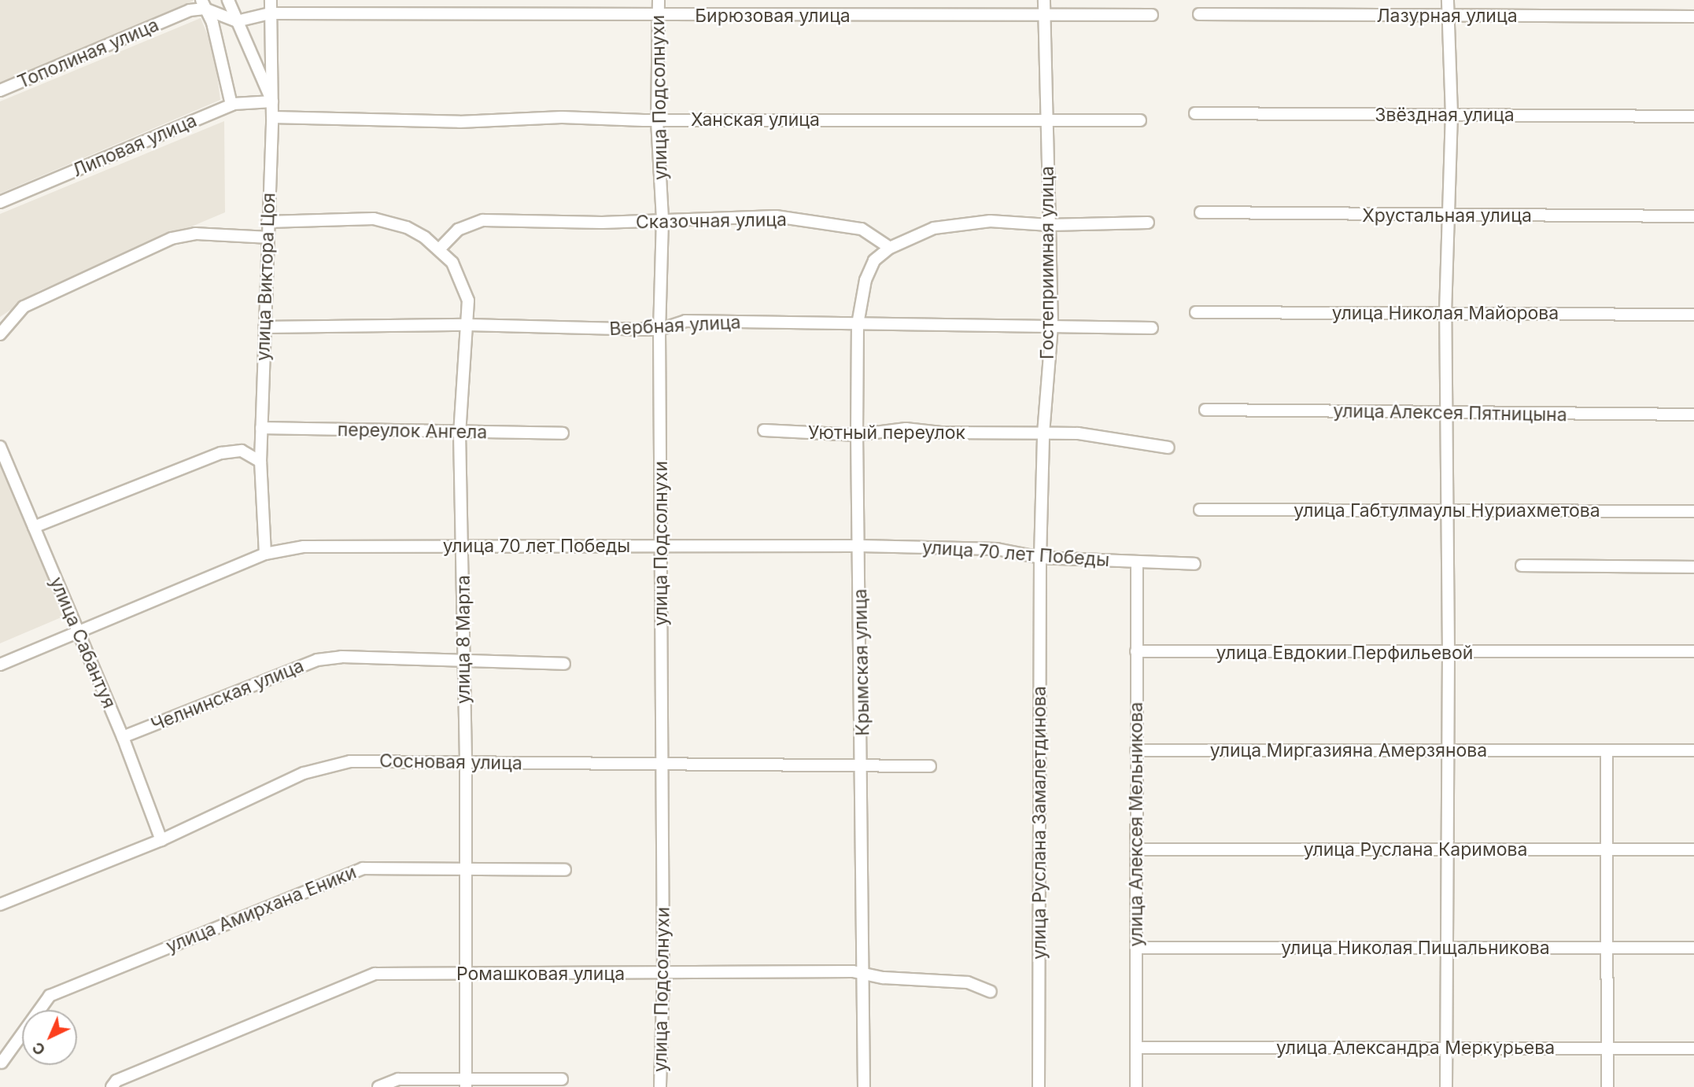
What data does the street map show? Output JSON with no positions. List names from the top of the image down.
{
  "streets": {
    "street": [
      "Бирюзовая улица",
      "Лазурная улица",
      "Тополиная улица",
      "улица Подсолнухи",
      "Звёздная улица",
      "Ханская улица",
      "Липовая улица",
      "Хрустальная улица",
      "Сказочная улица",
      "Гостеприимная улица",
      "улица Виктора Цоя",
      "улица Николая Майорова",
      "Вербная улица",
      "улица Алексея Пятницына",
      "переулок Ангела",
      "Уютный переулок",
      "улица Габтулмаулы Нуриахметова",
      "улица 70 лет Победы",
      "улица 8 Марта",
      "улица Сабантуя",
      "улица Евдокии Перфильевой",
      "Крымская улица",
      "Челнинская улица",
      "улица Миргазияна Амерзянова",
      "Сосновая улица",
      "улица Руслана Замалетдинова",
      "улица Алексея Мельникова",
      "улица Руслана Каримова",
      "улица Амирхана Еники",
      "улица Николая Пищальникова",
      "Ромашковая улица",
      "улица Александра Меркурьева"
    ]
  },
  "crossings": [
    ["Бирюзовая улица", "улица Подсолнухи"],
    ["Бирюзовая улица", "Гостеприимная улица"],
    ["Бирюзовая улица", "улица Виктора Цоя"],
    ["улица Подсолнухи", "Ханская улица"],
    ["улица Подсолнухи", "Сказочная улица"],
    ["улица Подсолнухи", "Вербная улица"],
    ["улица Подсолнухи", "улица 70 лет Победы"],
    ["улица Подсолнухи", "Сосновая улица"],
    ["улица Подсолнухи", "Ромашковая улица"],
    ["Ханская улица", "Гостеприимная улица"],
    ["Ханская улица", "улица Виктора Цоя"],
    ["Липовая улица", "улица Виктора Цоя"],
    ["Сказочная улица", "улица 8 Марта"],
    ["Сказочная улица", "Крымская улица"],
    ["Гостеприимная улица", "Вербная улица"],
    ["Гостеприимная улица", "Уютный переулок"],
    ["Гостеприимная улица", "улица 70 лет Победы"],
    ["Гостеприимная улица", "улица Руслана Замалетдинова"],
    ["улица Виктора Цоя", "Вербная улица"],
    ["улица Виктора Цоя", "переулок Ангела"],
    ["улица Виктора Цоя", "улица 70 лет Победы"],
    ["улица Виктора Цоя", "улица 8 Марта"],
    ["Вербная улица", "улица 8 Марта"],
    ["Вербная улица", "Крымская улица"],
    ["переулок Ангела", "улица 8 Марта"],
    ["Уютный переулок", "Крымская улица"],
    ["улица 70 лет Победы", "улица 8 Марта"],
    ["улица 70 лет Победы", "улица Сабантуя"],
    ["улица 70 лет Победы", "Крымская улица"],
    ["улица 70 лет Победы", "улица Руслана Замалетдинова"],
    ["улица 70 лет Победы", "улица Алексея Мельникова"],
    ["улица 8 Марта", "Челнинская улица"],
    ["улица 8 Марта", "Сосновая улица"],
    ["улица 8 Марта", "улица Амирхана Еники"],
    ["улица 8 Марта", "Ромашковая улица"],
    ["улица Сабантуя", "Челнинская улица"],
    ["улица Сабантуя", "Сосновая улица"],
    ["улица Евдокии Перфильевой", "улица Алексея Мельникова"],
    ["Крымская улица", "Сосновая улица"],
    ["Крымская улица", "Ромашковая улица"],
    ["улица Миргазияна Амерзянова", "улица Алексея Мельникова"],
    ["улица Алексея Мельникова", "улица Руслана Каримова"],
    ["улица Алексея Мельникова", "улица Николая Пищальникова"],
    ["улица Алексея Мельникова", "улица Александра Меркурьева"]
  ],
  "north": "bottom left"
}
